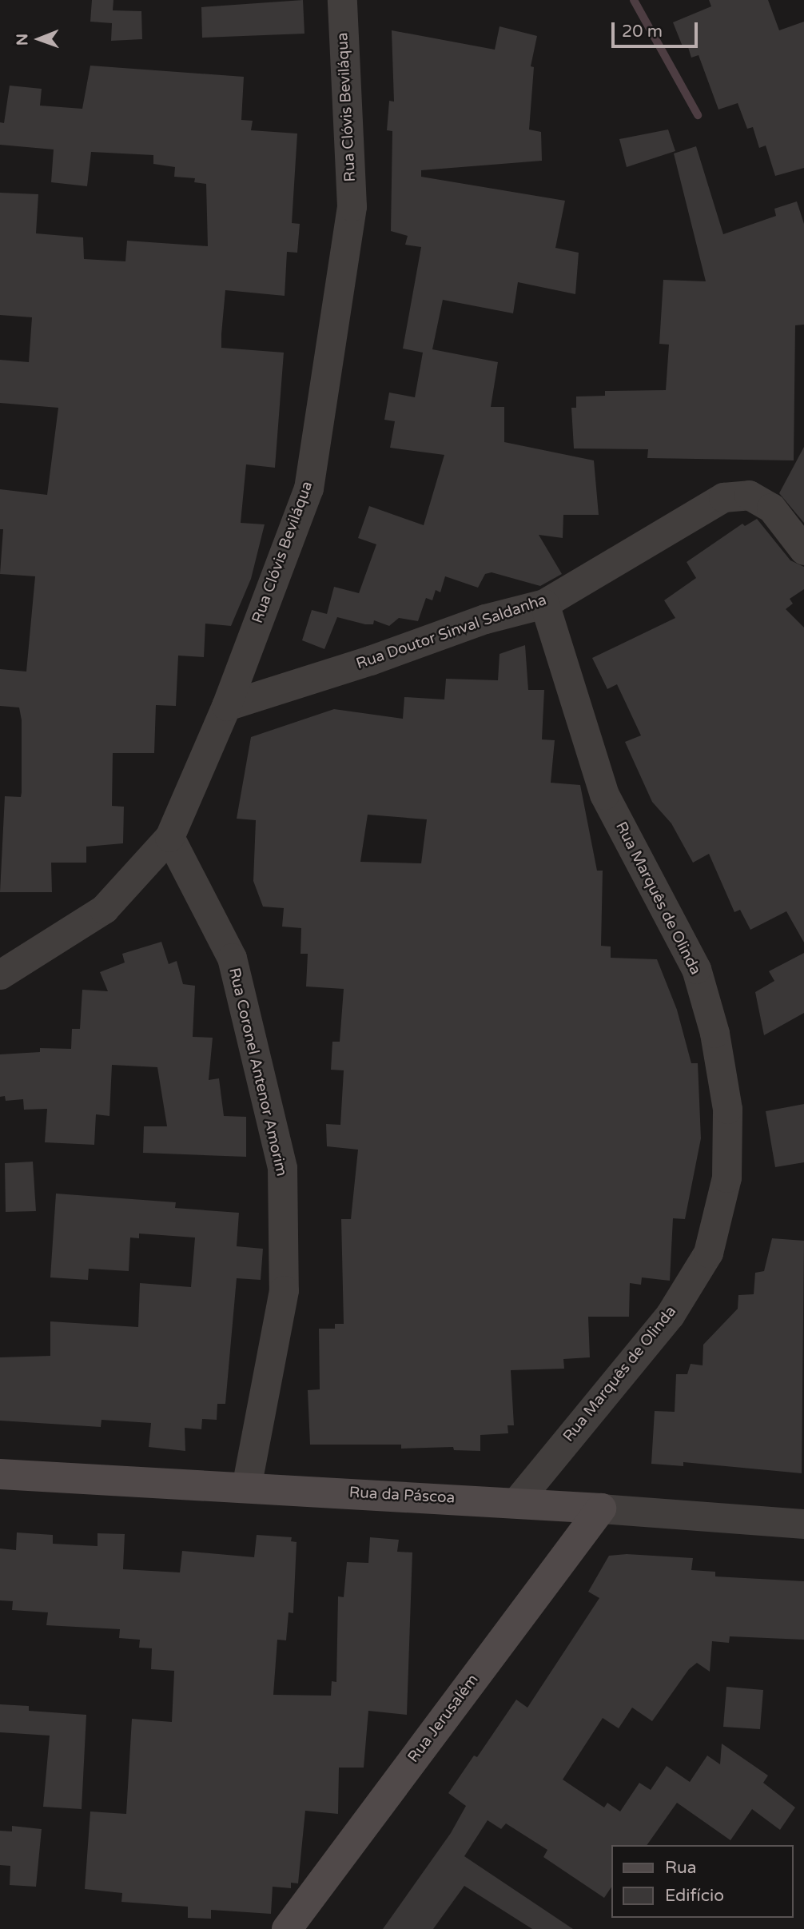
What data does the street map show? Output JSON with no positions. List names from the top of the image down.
{
  "streets": {
    "street": [
      "Rua Clóvis Beviláqua",
      "Rua Doutor Sinval Saldanha",
      "Rua Marquês de Olinda",
      "Rua Coronel Antenor Amorim",
      "Rua da Páscoa",
      "Rua Jerusalém"
    ]
  },
  "crossings": [
    ["Rua Clóvis Beviláqua", "Rua Doutor Sinval Saldanha"],
    ["Rua Clóvis Beviláqua", "Rua Coronel Antenor Amorim"],
    ["Rua Doutor Sinval Saldanha", "Rua Marquês de Olinda"],
    ["Rua Marquês de Olinda", "Rua da Páscoa"],
    ["Rua Coronel Antenor Amorim", "Rua da Páscoa"],
    ["Rua da Páscoa", "Rua Jerusalém"]
  ],
  "legend": ["Rua", "Edifício"],
  "scale_bar": "20 m",
  "north": "left"
}
